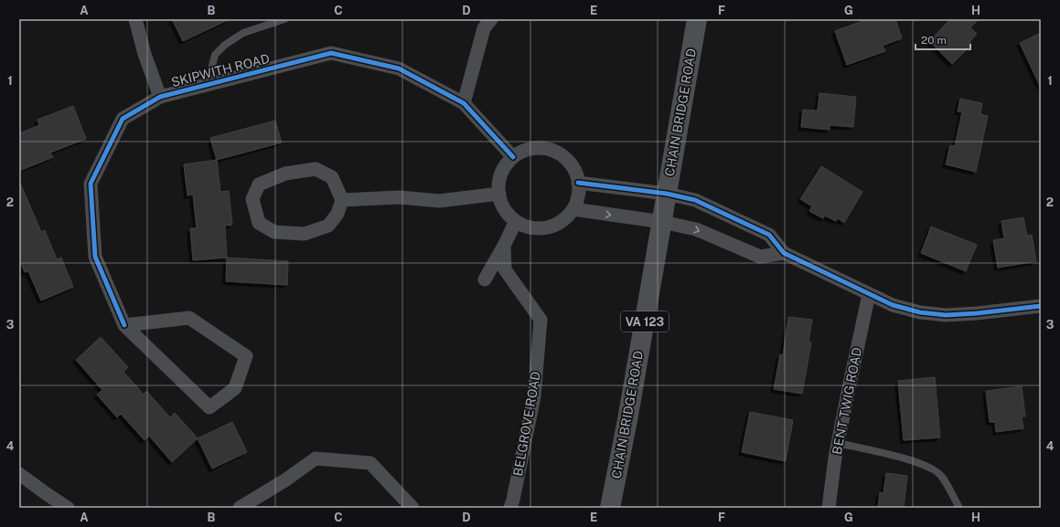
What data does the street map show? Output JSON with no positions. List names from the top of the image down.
{
  "streets": {
    "main road": ["CHAIN BRIDGE ROAD", "VA 123"],
    "street": ["SKIPWITH ROAD", "BENT TWIG ROAD", "BELGROVE ROAD"]
  },
  "crossings": [
    ["SKIPWITH ROAD", "BELGROVE ROAD"]
  ],
  "scale_bar": "20 m",
  "grid": {
    "columns": [
      "A",
      "B",
      "C",
      "D",
      "E",
      "F",
      "G",
      "H"
    ],
    "rows": [
      "1",
      "2",
      "3",
      "4"
    ]
  }
}
